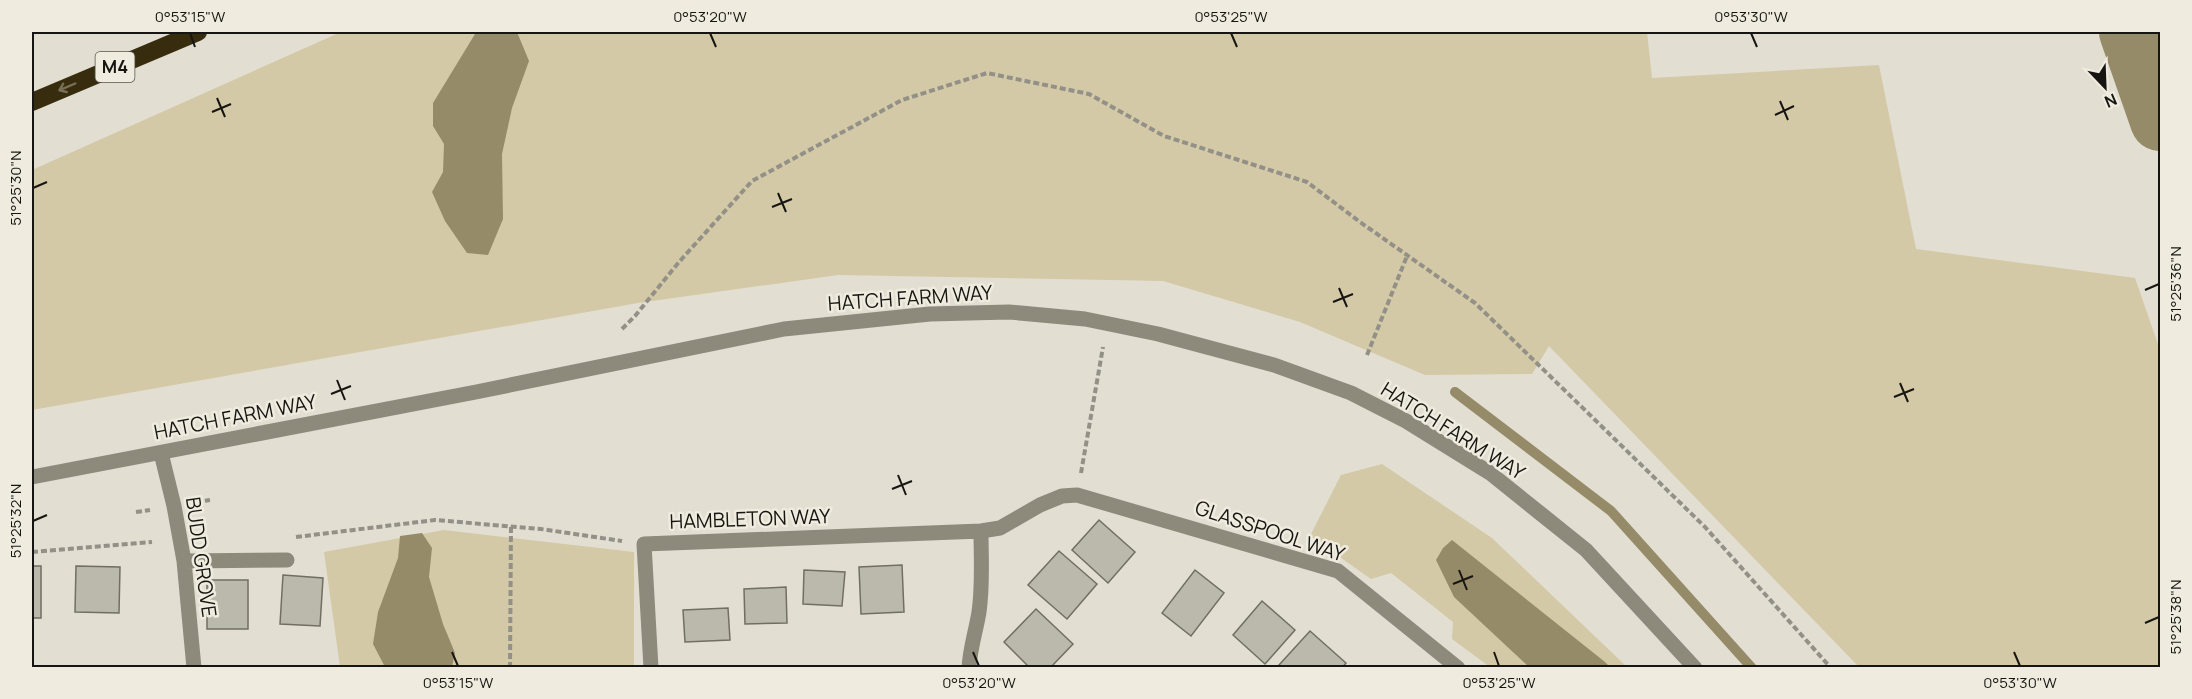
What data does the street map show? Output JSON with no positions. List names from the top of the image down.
{
  "streets": {
    "highway": ["M4"],
    "street": [
      "HATCH FARM WAY",
      "HAMBLETON WAY",
      "GLASSPOOL WAY",
      "BUDD GROVE"
    ]
  },
  "crossings": [
    ["HATCH FARM WAY", "BUDD GROVE"],
    ["HAMBLETON WAY", "GLASSPOOL WAY"]
  ],
  "north": "bottom right",
  "coordinates": [
    "0°53'15\"W",
    "0°53'20\"W",
    "0°53'25\"W",
    "0°53'30\"W",
    "51°25'30\"N",
    "51°25'36\"N",
    "51°25'32\"N",
    "51°25'38\"N"
  ]
}
